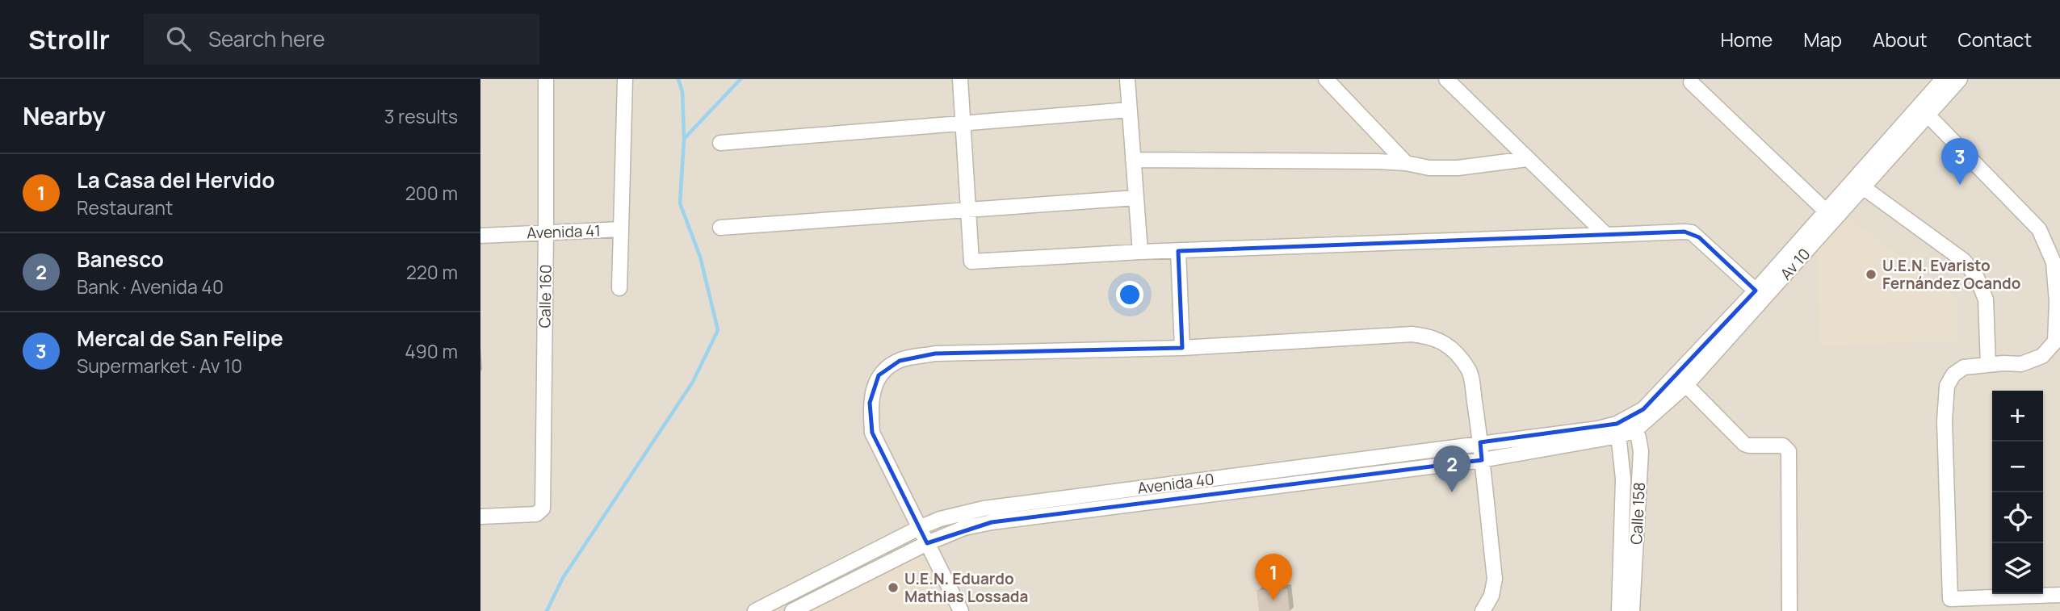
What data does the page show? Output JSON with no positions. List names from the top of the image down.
{
  "streets": {
    "street": [
      "Avenida 41",
      "Av 10",
      "Calle 160",
      "Avenida 40",
      "Calle 158"
    ]
  },
  "crossings": [
    ["Avenida 41", "Calle 160"],
    ["Av 10", "Avenida 40"],
    ["Av 10", "Calle 158"],
    ["Avenida 40", "Calle 158"]
  ],
  "places": ["U.E.N. Evaristo Fernández Ocando", "U.E.N. Eduardo Mathias Lossada"],
  "page": {
    "header": "Strollr",
    "search": "Search here",
    "nav": [
      "Home",
      "Map",
      "About",
      "Contact"
    ],
    "heading": ["Nearby", "3 results"],
    "pins": ["3", "2", "1"],
    "list": [
      {
        "mark": "1",
        "name": "La Casa del Hervido",
        "note": "Restaurant",
        "value": "200 m"
      },
      {
        "mark": "2",
        "name": "Banesco",
        "note": "Bank · Avenida 40",
        "value": "220 m"
      },
      {
        "mark": "3",
        "name": "Mercal de San Felipe",
        "note": "Supermarket · Av 10",
        "value": "490 m"
      }
    ],
    "map_buttons": ["+", "−"]
  }
}
